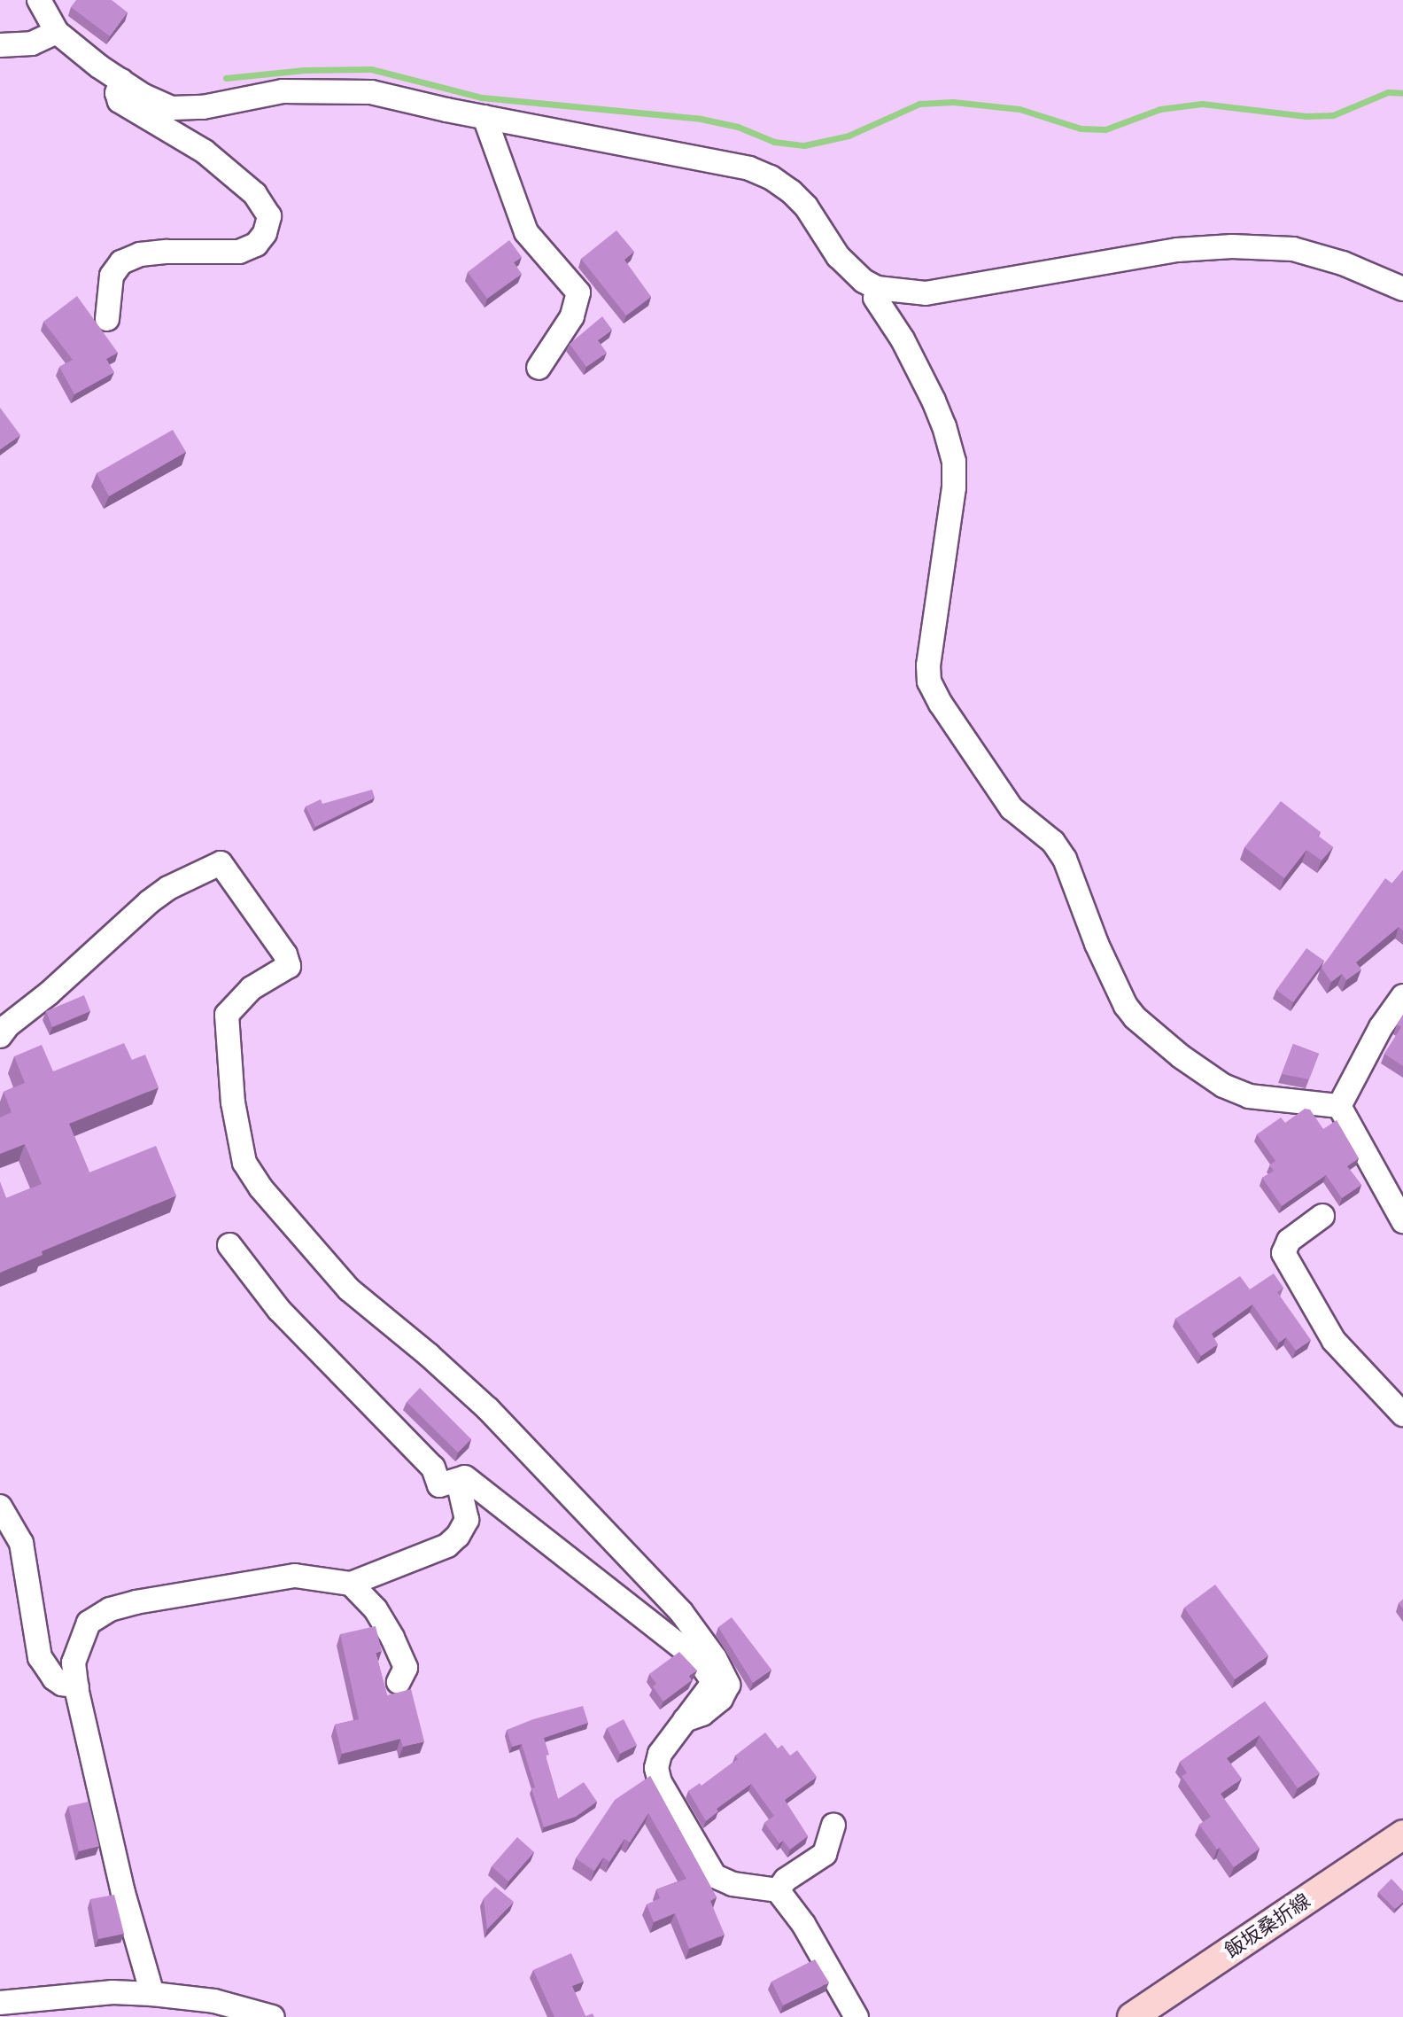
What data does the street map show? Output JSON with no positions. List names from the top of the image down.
{
  "streets": {
    "main road": ["飯坂桑折線"]
  }
}
